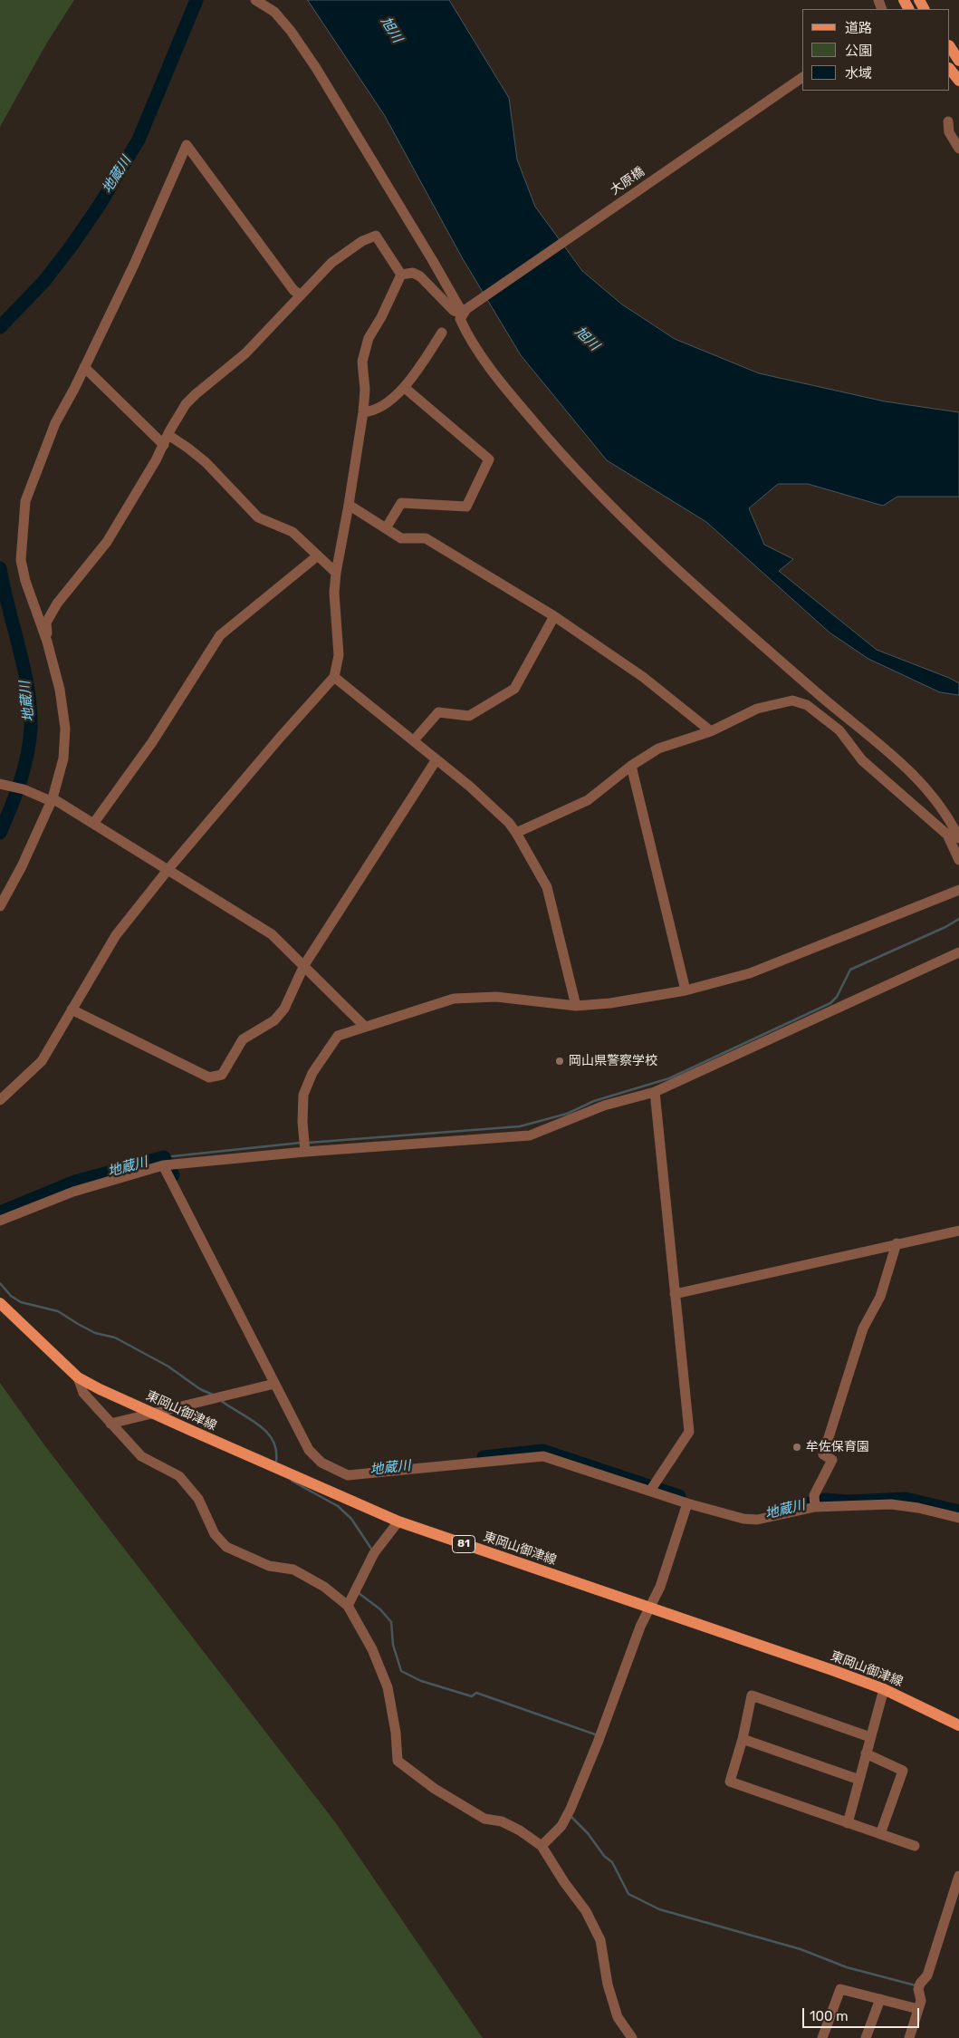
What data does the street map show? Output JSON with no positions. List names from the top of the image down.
{
  "streets": {
    "main road": ["東岡山御津線", "81"],
    "street": ["大原橋"]
  },
  "water": ["旭川", "地蔵川"],
  "places": ["岡山県警察学校", "牟佐保育園"],
  "legend": ["道路", "公園", "水域"],
  "scale_bar": "100 m"
}
